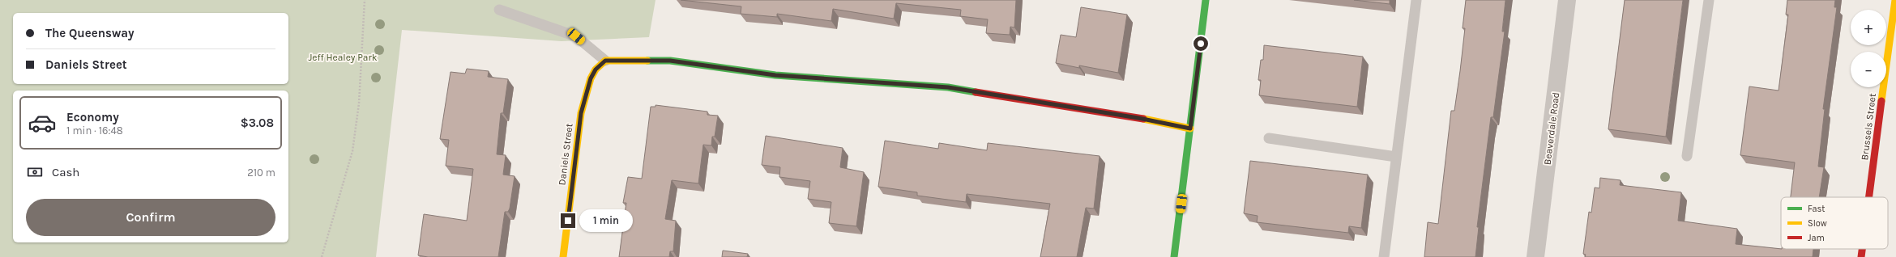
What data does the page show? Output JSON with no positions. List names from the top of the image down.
{
  "streets": {
    "street": ["Brussels Street", "Beaverdale Road", "Daniels Street"]
  },
  "parks": ["Jeff Healey Park"],
  "legend": ["Fast", "Slow", "Jam"],
  "page": {
    "map_buttons": ["+", "−"],
    "banner": ["The Queensway", "Daniels Street"],
    "list": [
      {
        "name": "Economy",
        "note": "1 min · 16:48",
        "value": "$3.08"
      }
    ],
    "pay": ["Cash", "210 m"],
    "buttons": "Confirm",
    "bubble": "1 min"
  }
}
